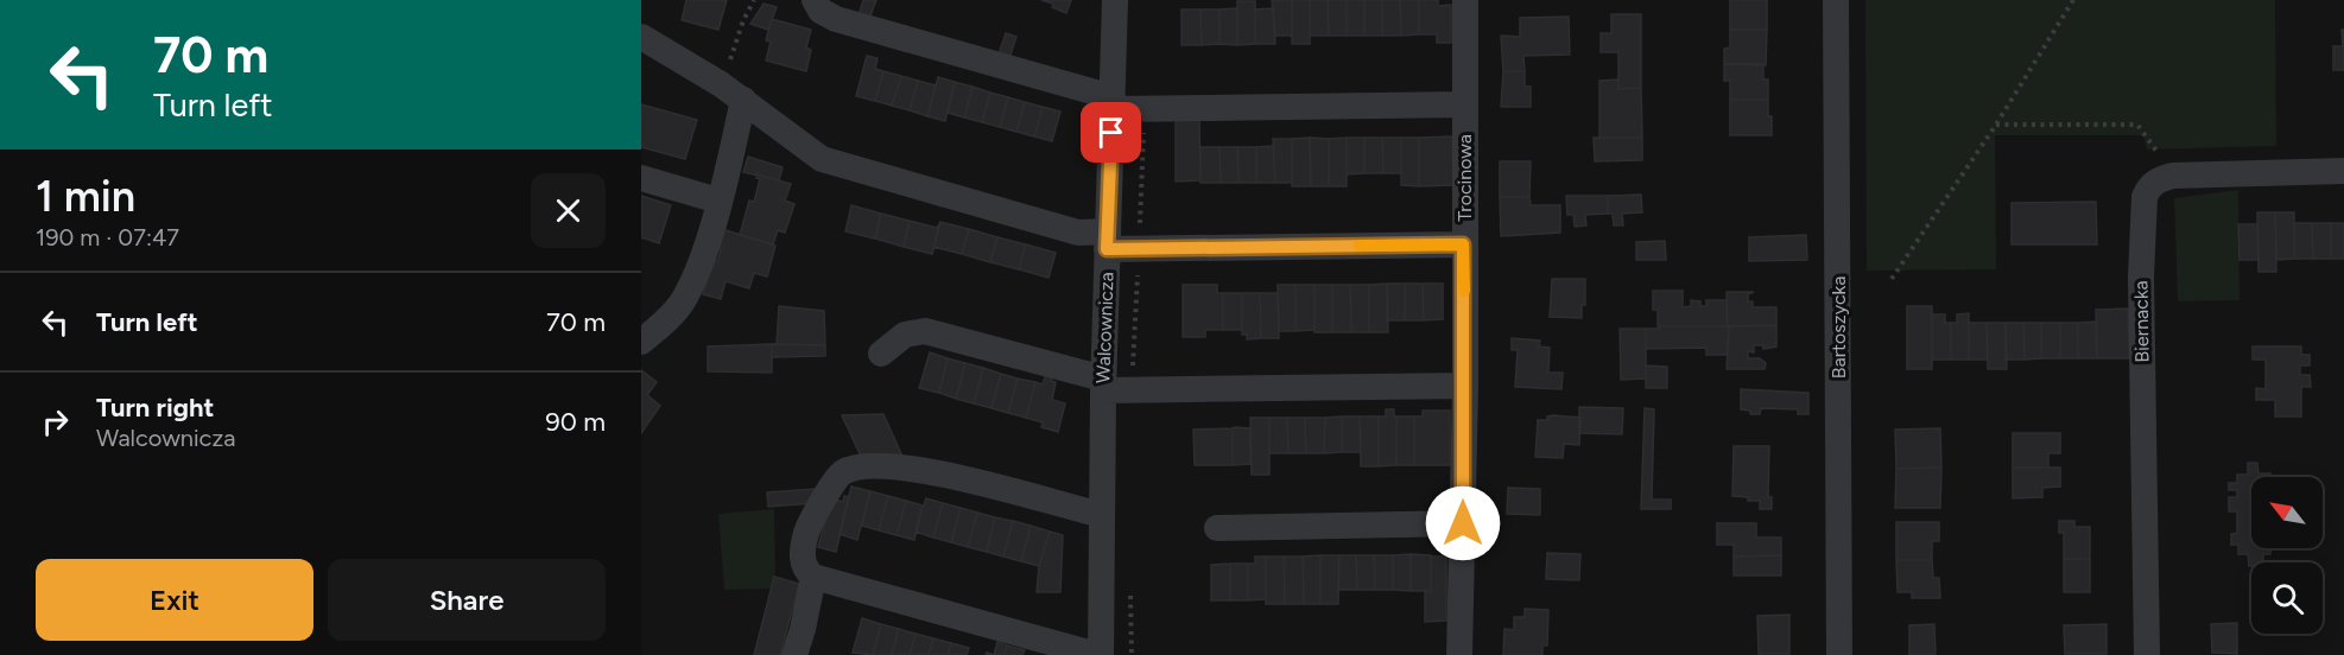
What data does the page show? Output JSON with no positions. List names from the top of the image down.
{
  "streets": {
    "street": [
      "Trocinowa",
      "Biernacka",
      "Walcownicza",
      "Bartoszycka"
    ]
  },
  "north": "top left",
  "page": {
    "turn": ["70 m", "Turn left"],
    "heading": ["1 min", "190 m · 07:47"],
    "list": [
      {
        "name": "Turn left",
        "value": "70 m"
      },
      {
        "name": "Turn right",
        "note": "Walcownicza",
        "value": "90 m"
      }
    ],
    "buttons": ["Exit", "Share"]
  }
}
